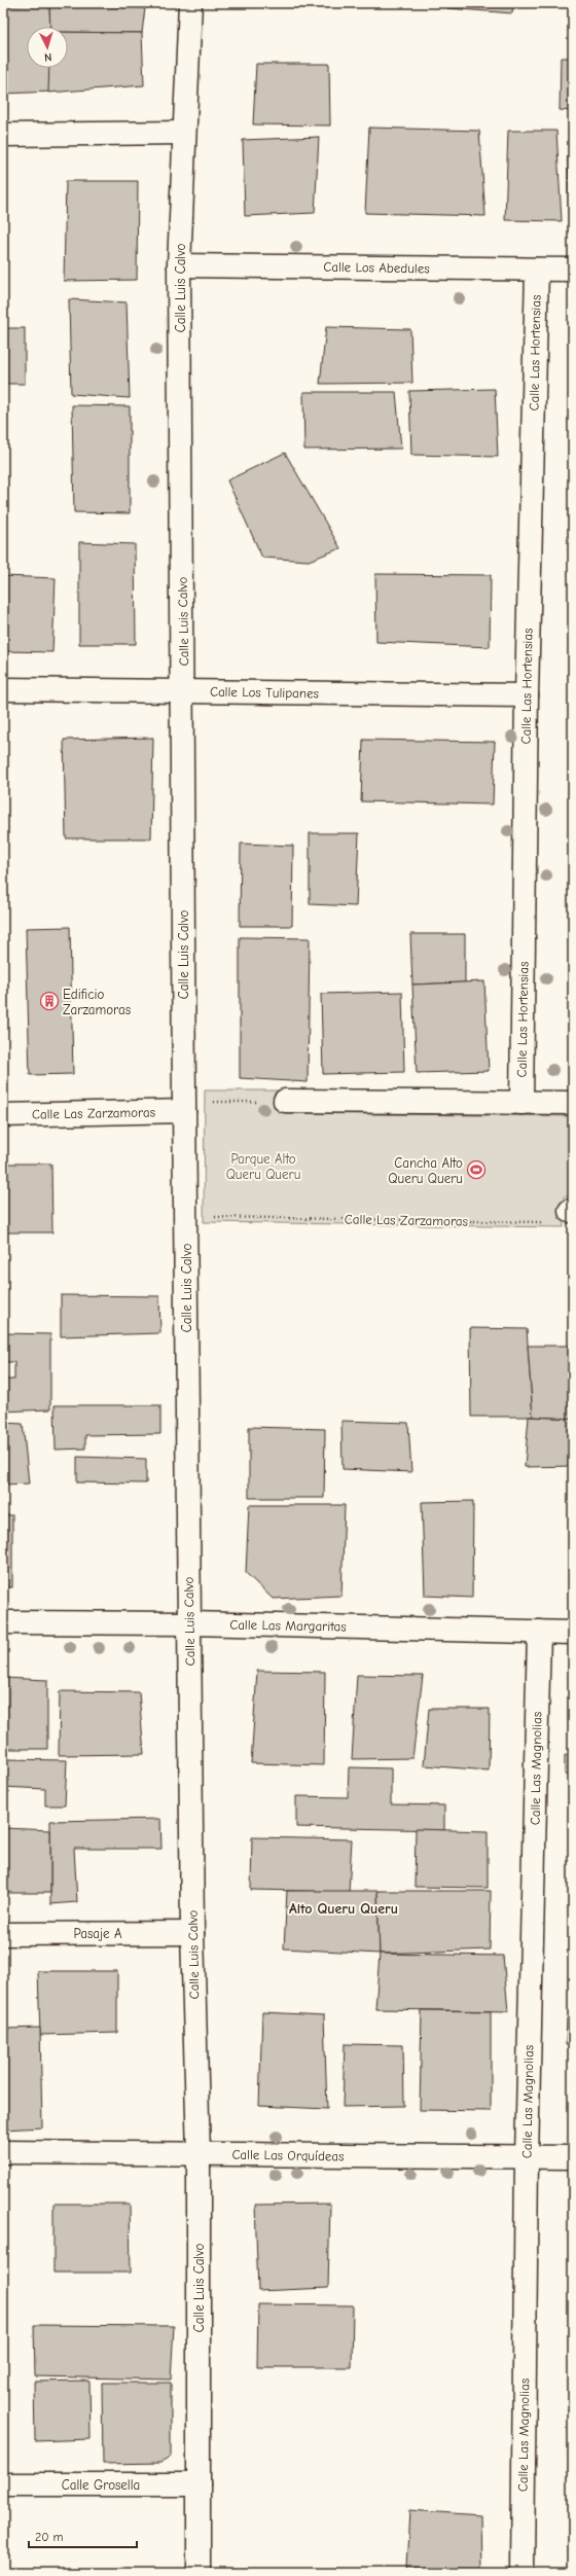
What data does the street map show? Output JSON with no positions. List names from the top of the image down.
{
  "streets": {
    "street": [
      "Calle Los Abedules",
      "Calle Luis Calvo",
      "Calle Las Hortensias",
      "Calle Los Tulipanes",
      "Calle Las Zarzamoras",
      "Calle Las Margaritas",
      "Calle Las Magnolias",
      "Pasaje A",
      "Calle Las Orquídeas",
      "Calle Grosella"
    ]
  },
  "crossings": [
    ["Calle Los Abedules", "Calle Luis Calvo"],
    ["Calle Los Abedules", "Calle Las Hortensias"],
    ["Calle Luis Calvo", "Calle Los Tulipanes"],
    ["Calle Luis Calvo", "Calle Las Zarzamoras"],
    ["Calle Luis Calvo", "Calle Las Margaritas"],
    ["Calle Luis Calvo", "Pasaje A"],
    ["Calle Luis Calvo", "Calle Las Orquídeas"],
    ["Calle Luis Calvo", "Calle Grosella"],
    ["Calle Las Hortensias", "Calle Los Tulipanes"],
    ["Calle Las Margaritas", "Calle Las Magnolias"],
    ["Calle Las Magnolias", "Calle Las Orquídeas"]
  ],
  "districts": ["Alto Queru Queru"],
  "parks": ["Parque Alto Queru Queru"],
  "places": {
    "building": ["Edificio Zarzamoras"],
    "sports": ["Cancha Alto Queru Queru"]
  },
  "scale_bar": "20 m",
  "north": "bottom"
}
